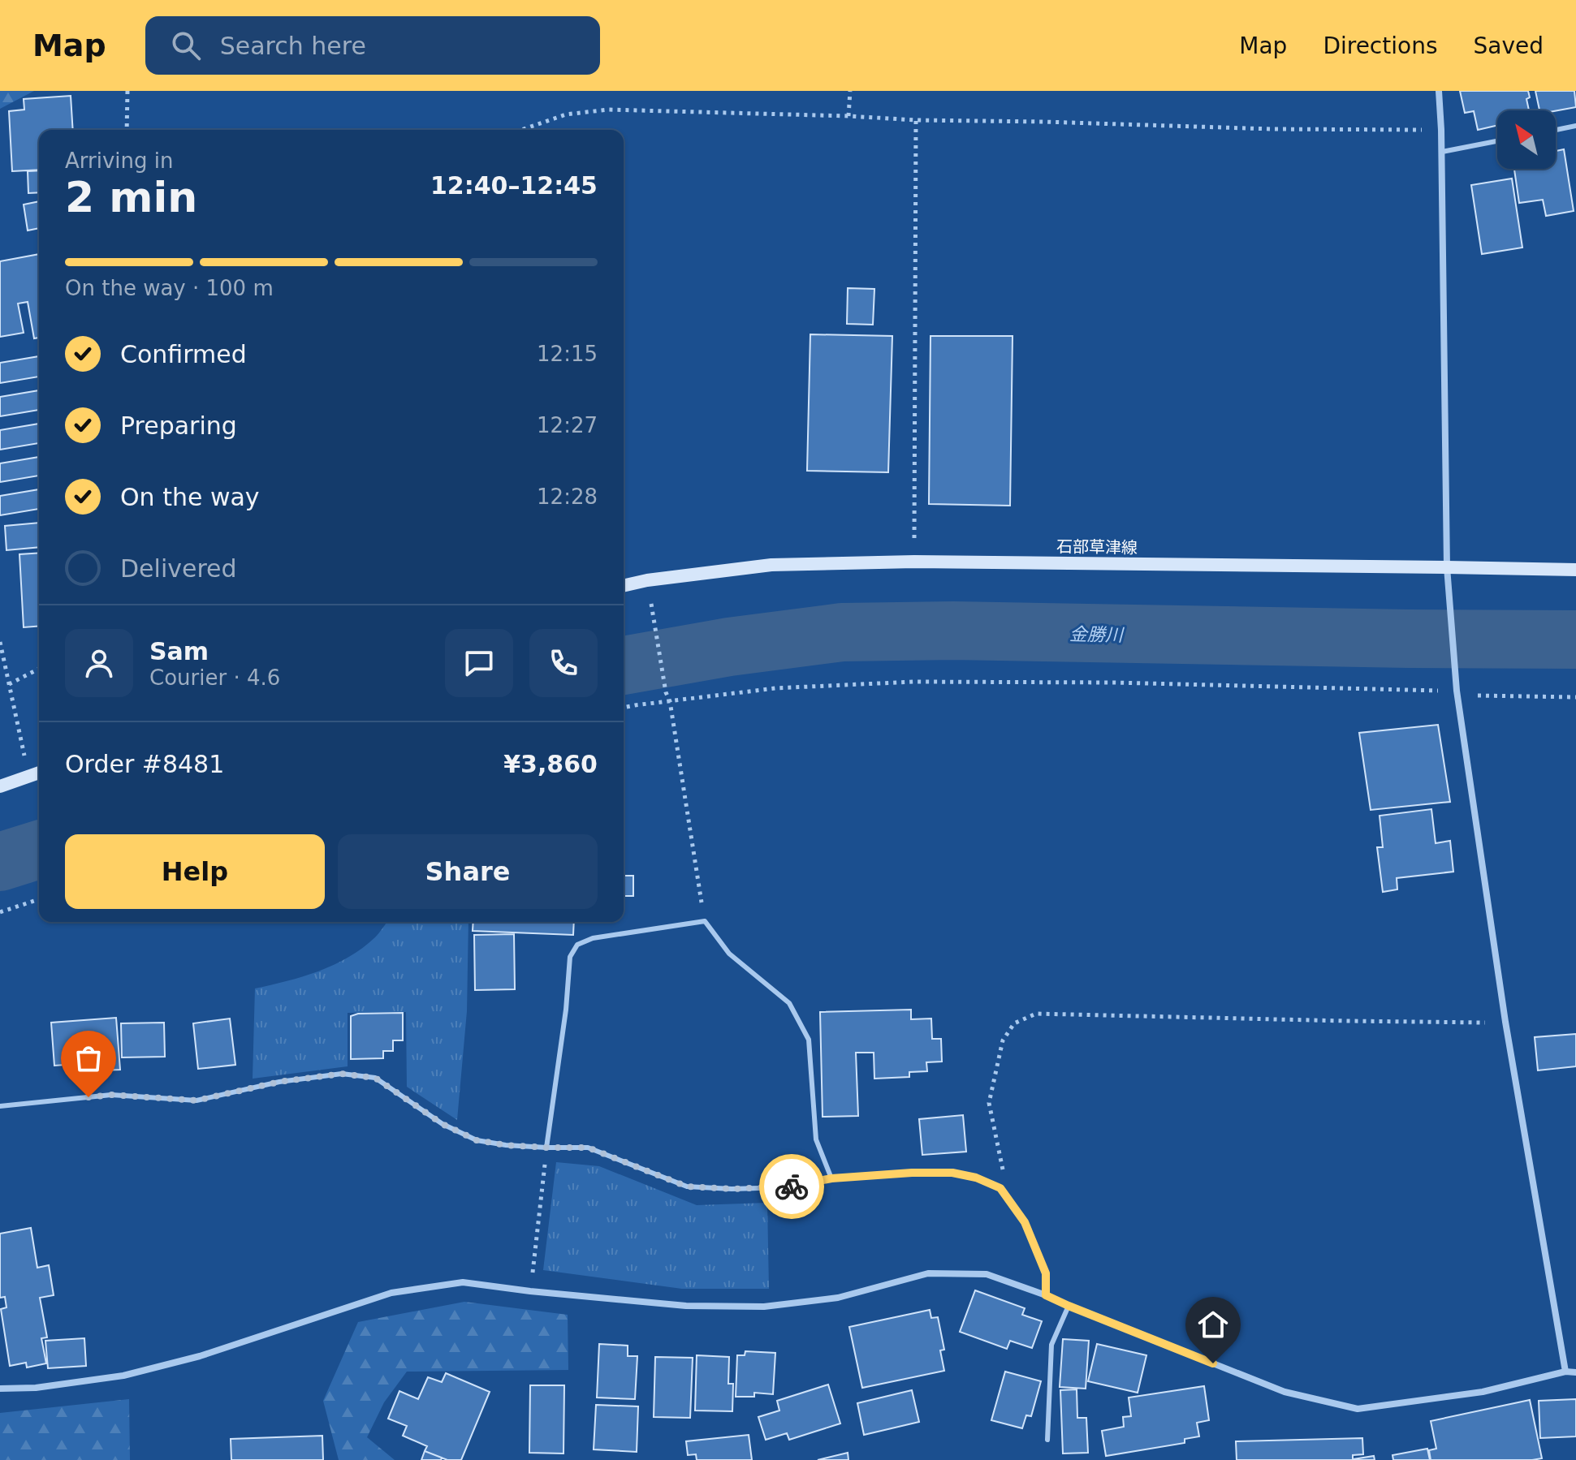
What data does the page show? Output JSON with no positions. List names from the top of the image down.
{
  "streets": {
    "main road": ["石部草津線"]
  },
  "water": ["金勝川"],
  "north": "top left",
  "page": {
    "header": "Map",
    "search": "Search here",
    "nav": ["Map", "Directions", "Saved"],
    "heading": ["2 min", "Arriving in", "12:40–12:45"],
    "panel": [
      "Sam",
      "Courier · 4.6",
      "Order #8481",
      "¥3,860"
    ],
    "bar": "On the way · 100 m",
    "list": [
      ["Confirmed", "12:15"],
      ["Preparing", "12:27"],
      ["On the way", "12:28"],
      "Delivered"
    ],
    "buttons": ["Help", "Share"]
  }
}
